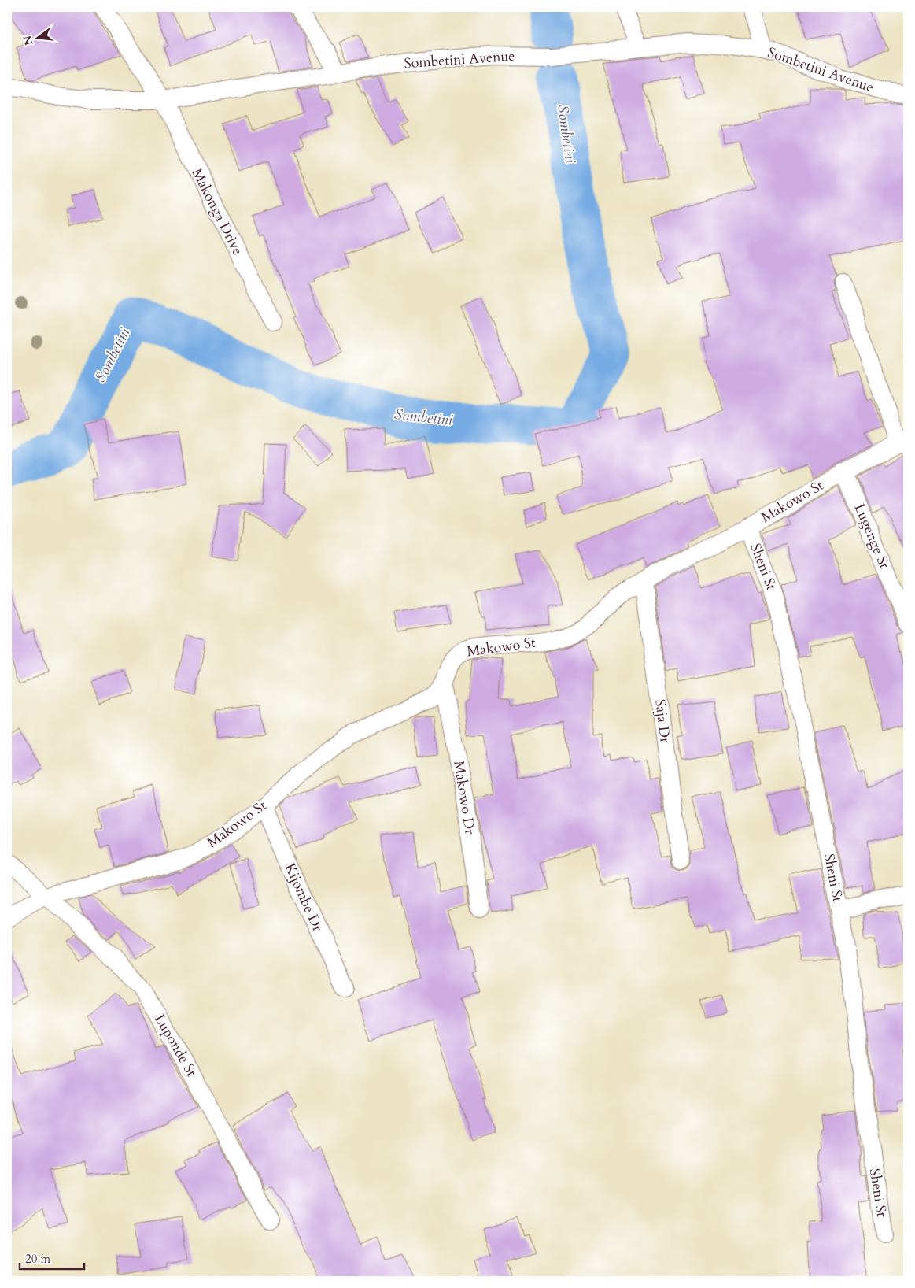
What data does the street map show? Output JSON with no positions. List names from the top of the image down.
{
  "streets": {
    "street": [
      "Sombetini Avenue",
      "Makonga Drive",
      "Makowo St",
      "Lugenge St",
      "Sheni St",
      "Saja Dr",
      "Makowo Dr",
      "Kijombe Dr",
      "Luponde St"
    ]
  },
  "crossings": [
    ["Sombetini Avenue", "Makonga Drive"],
    ["Makowo St", "Lugenge St"],
    ["Makowo St", "Sheni St"],
    ["Makowo St", "Saja Dr"],
    ["Makowo St", "Makowo Dr"],
    ["Makowo St", "Kijombe Dr"],
    ["Makowo St", "Luponde St"]
  ],
  "water": ["Sombetini"],
  "scale_bar": "20 m",
  "north": "left"
}
